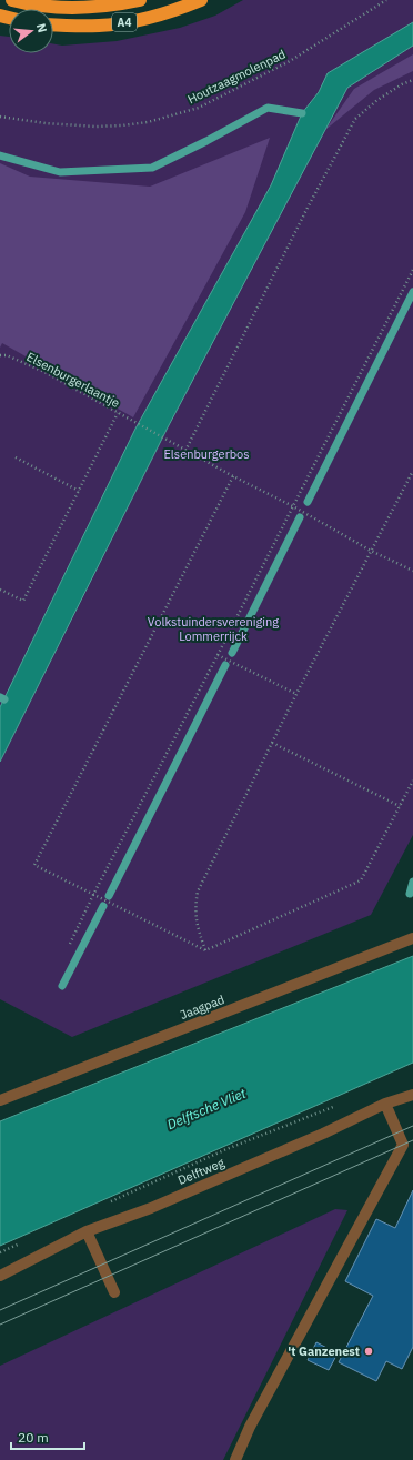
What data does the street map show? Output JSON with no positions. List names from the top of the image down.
{
  "streets": {
    "highway": ["A4"],
    "street": ["Jaagpad", "Delftweg"],
    "path": ["Houtzaagmolenpad", "Elsenburgerlaantje"]
  },
  "water": ["Delftsche Vliet"],
  "parks": ["Elsenburgerbos", "Volkstuindersvereniging Lommerrijck"],
  "places": ["'t Ganzenest"],
  "scale_bar": "20 m",
  "north": "right"
}
